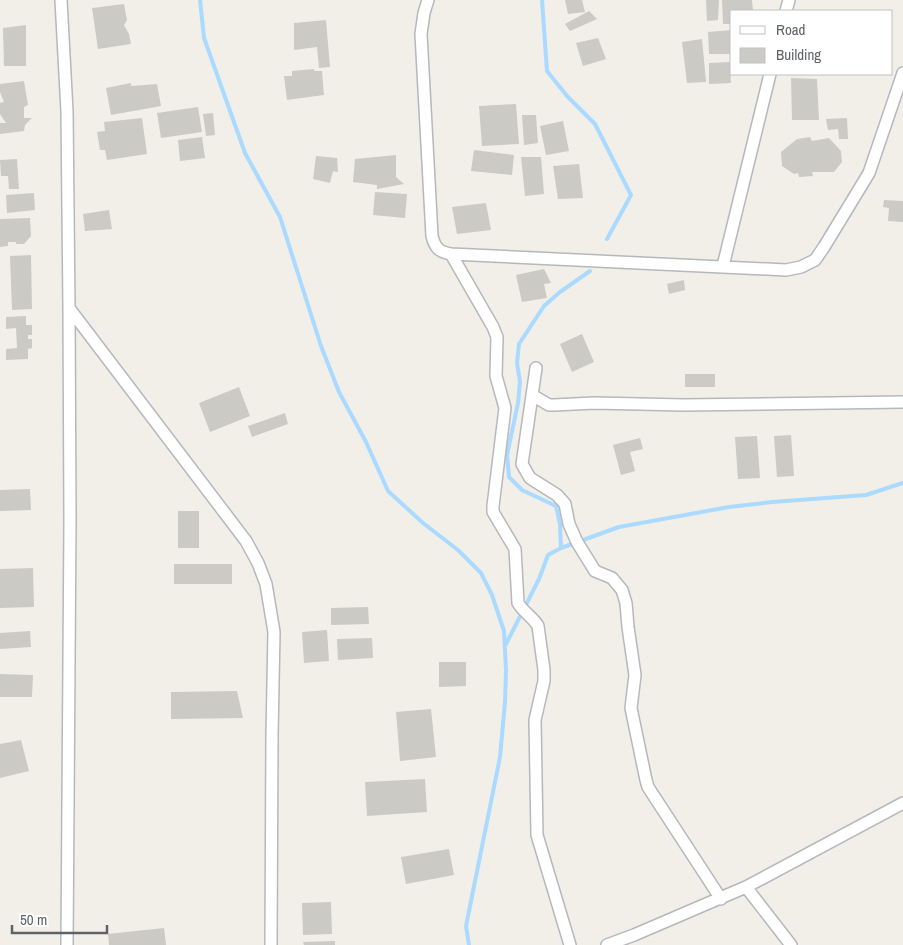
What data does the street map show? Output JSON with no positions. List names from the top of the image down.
{
  "legend": ["Road", "Building"],
  "scale_bar": "50 m"
}
